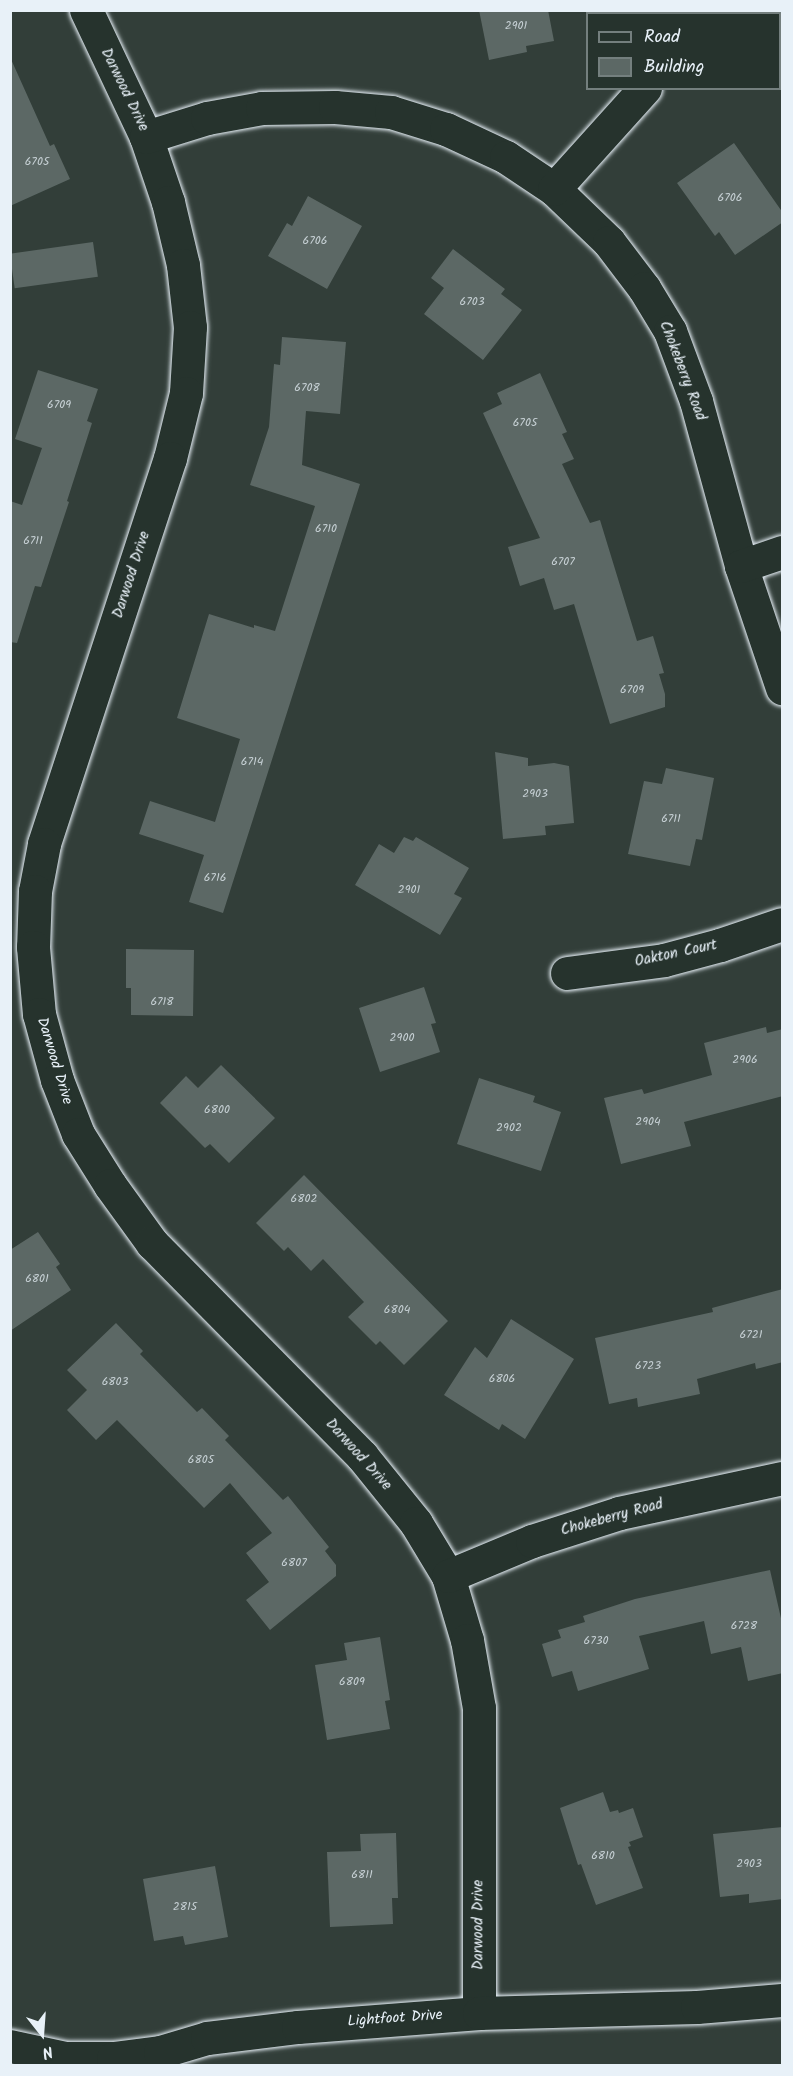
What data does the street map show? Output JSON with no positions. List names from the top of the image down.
{
  "streets": {
    "street": [
      "Darwood Drive",
      "Chokeberry Road",
      "Oakton Court",
      "Lightfoot Drive"
    ]
  },
  "crossings": [
    ["Darwood Drive", "Chokeberry Road"],
    ["Darwood Drive", "Lightfoot Drive"]
  ],
  "house_numbers": [
    "2901",
    "6705",
    "6706",
    "6706",
    "6703",
    "6708",
    "6709",
    "6705",
    "6710",
    "6711",
    "6707",
    "6709",
    "6714",
    "2903",
    "6711",
    "6716",
    "2901",
    "6718",
    "2900",
    "2906",
    "6800",
    "2904",
    "2902",
    "6802",
    "6801",
    "6804",
    "6721",
    "6723",
    "6806",
    "6803",
    "6805",
    "6807",
    "6728",
    "6730",
    "6809",
    "6810",
    "2903",
    "6811",
    "2815"
  ],
  "legend": ["Road", "Building"],
  "north": "bottom"
}
